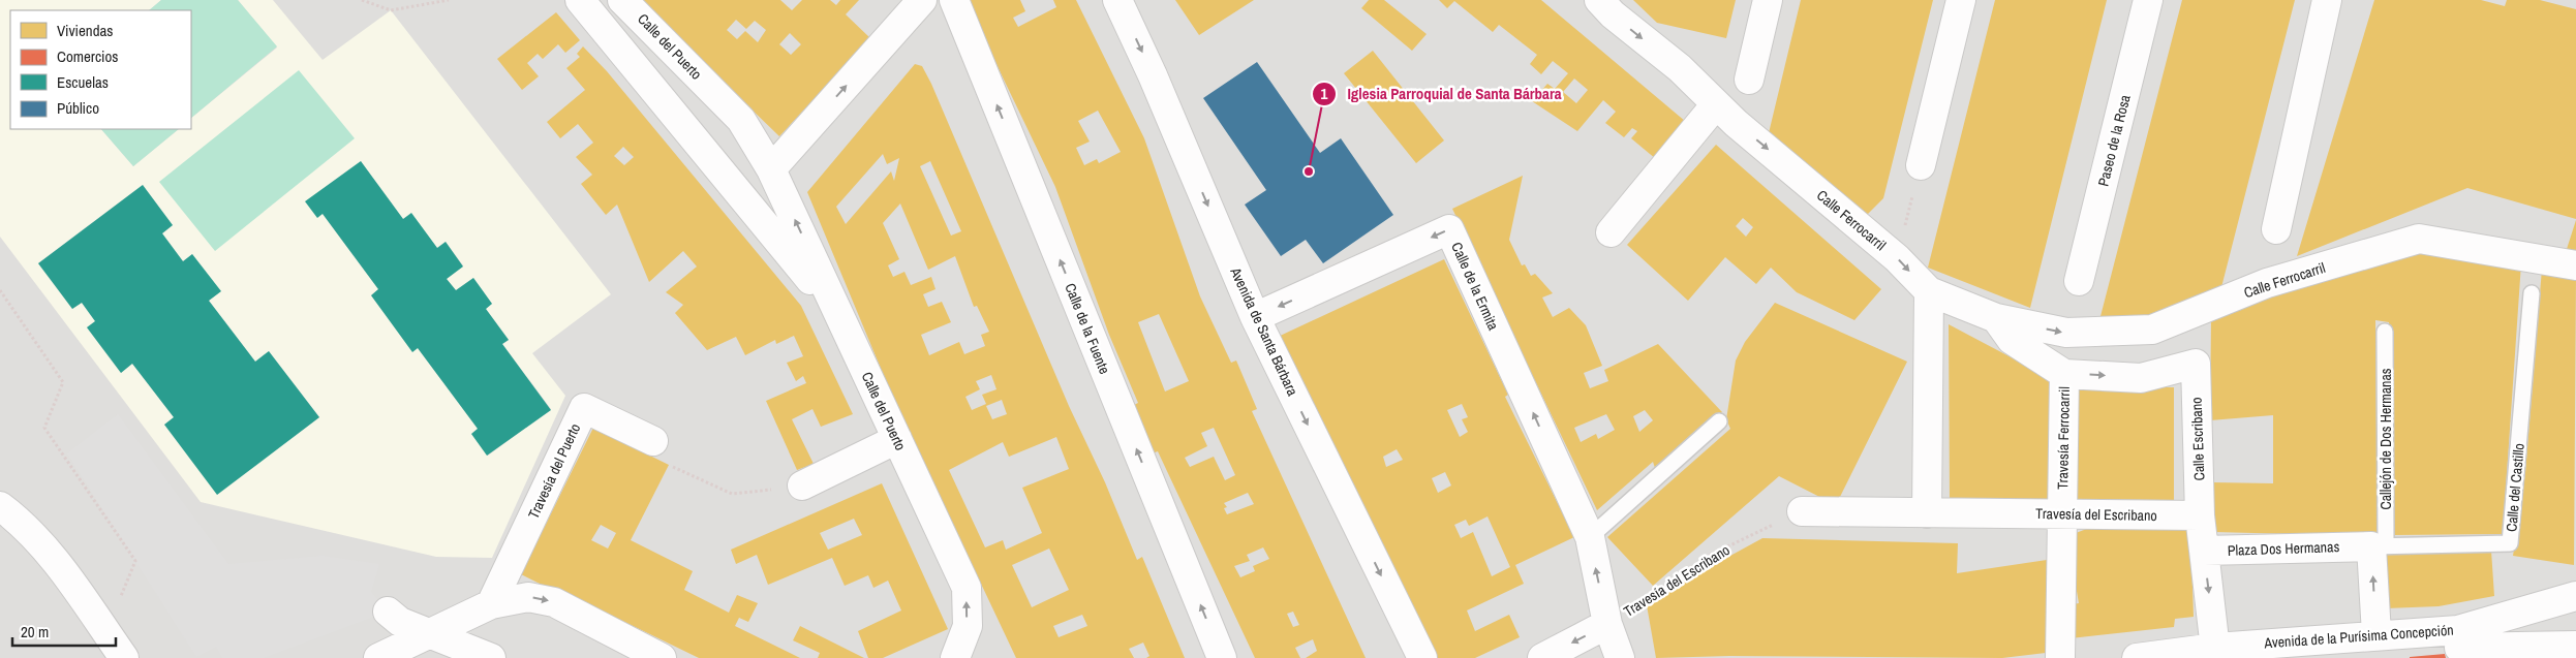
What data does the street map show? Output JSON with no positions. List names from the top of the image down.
{
  "streets": {
    "street": [
      "Calle del Puerto",
      "Paseo de la Rosa",
      "Calle Ferrocarril",
      "Calle de la Ermita",
      "Calle de la Fuente",
      "Avenida de Santa Bárbara",
      "Travesía Ferrocarril",
      "Calle Escribano",
      "Travesía del Puerto",
      "Travesía del Escribano",
      "Plaza Dos Hermanas",
      "Avenida de la Purísima Concepción"
    ],
    "lane": ["Callejón de Dos Hermanas", "Calle del Castillo"]
  },
  "crossings": [
    ["Calle de la Ermita", "Avenida de Santa Bárbara"],
    ["Calle de la Ermita", "Travesía del Escribano"],
    ["Travesía Ferrocarril", "Calle Escribano"],
    ["Travesía Ferrocarril", "Travesía del Escribano"],
    ["Calle Escribano", "Travesía del Escribano"],
    ["Callejón de Dos Hermanas", "Calle del Castillo"],
    ["Callejón de Dos Hermanas", "Plaza Dos Hermanas"],
    ["Calle del Castillo", "Plaza Dos Hermanas"]
  ],
  "one_way": ["Calle Ferrocarril", "Calle de la Fuente", "Avenida de Santa Bárbara"],
  "places": ["Iglesia Parroquial de Santa Bárbara"],
  "legend": [
    "Viviendas",
    "Comercios",
    "Escuelas",
    "Público"
  ],
  "scale_bar": "20 m"
}
